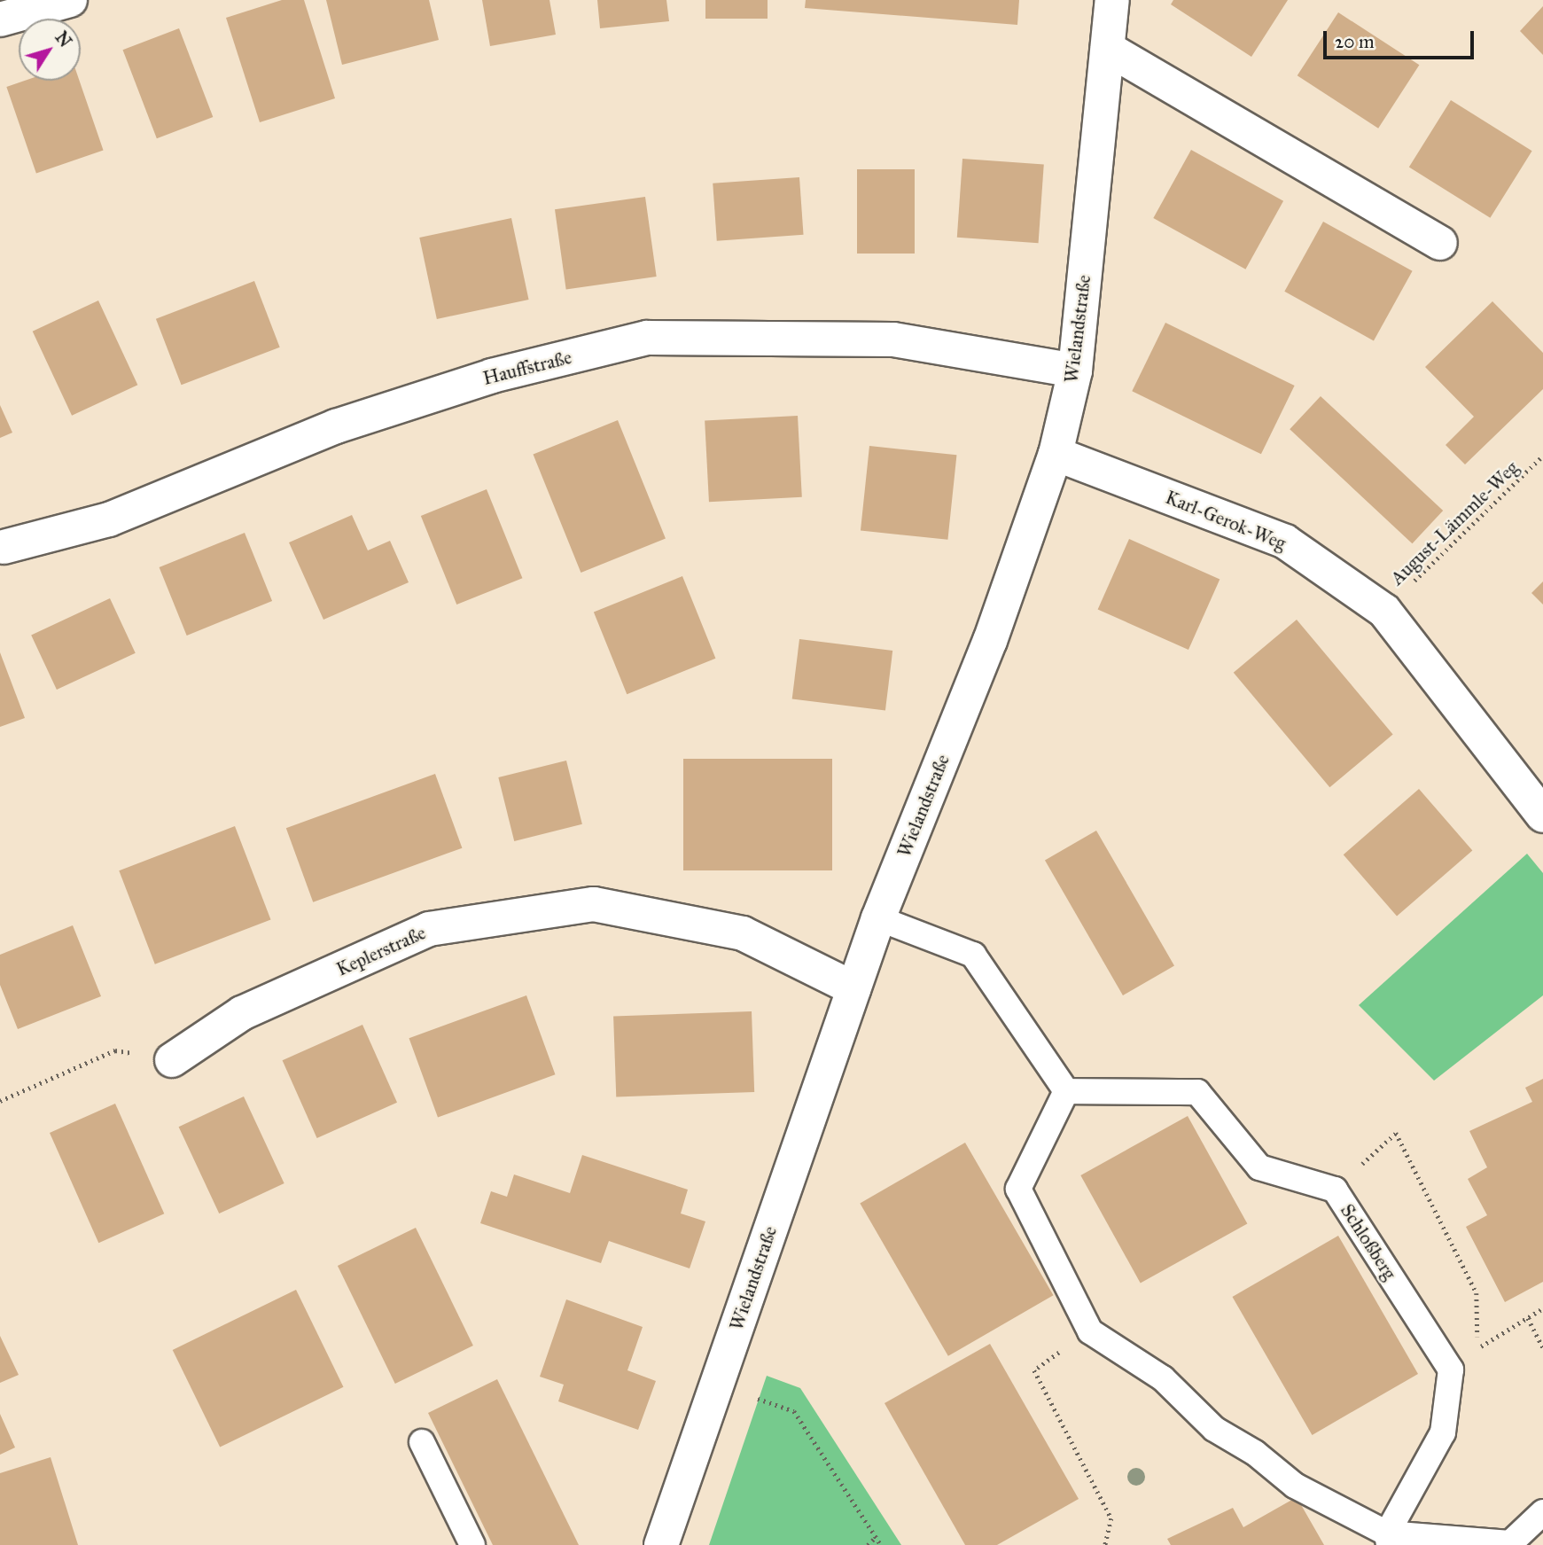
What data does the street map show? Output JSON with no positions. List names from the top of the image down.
{
  "streets": {
    "street": [
      "Wielandstraße",
      "Hauffstraße",
      "Karl-Gerok-Weg",
      "Keplerstraße"
    ],
    "lane": ["Schloßberg"],
    "path": ["August-Lämmle-Weg"]
  },
  "crossings": [
    ["Wielandstraße", "Hauffstraße"],
    ["Wielandstraße", "Karl-Gerok-Weg"],
    ["Wielandstraße", "Keplerstraße"],
    ["Karl-Gerok-Weg", "August-Lämmle-Weg"]
  ],
  "scale_bar": "20 m",
  "north": "top right"
}
